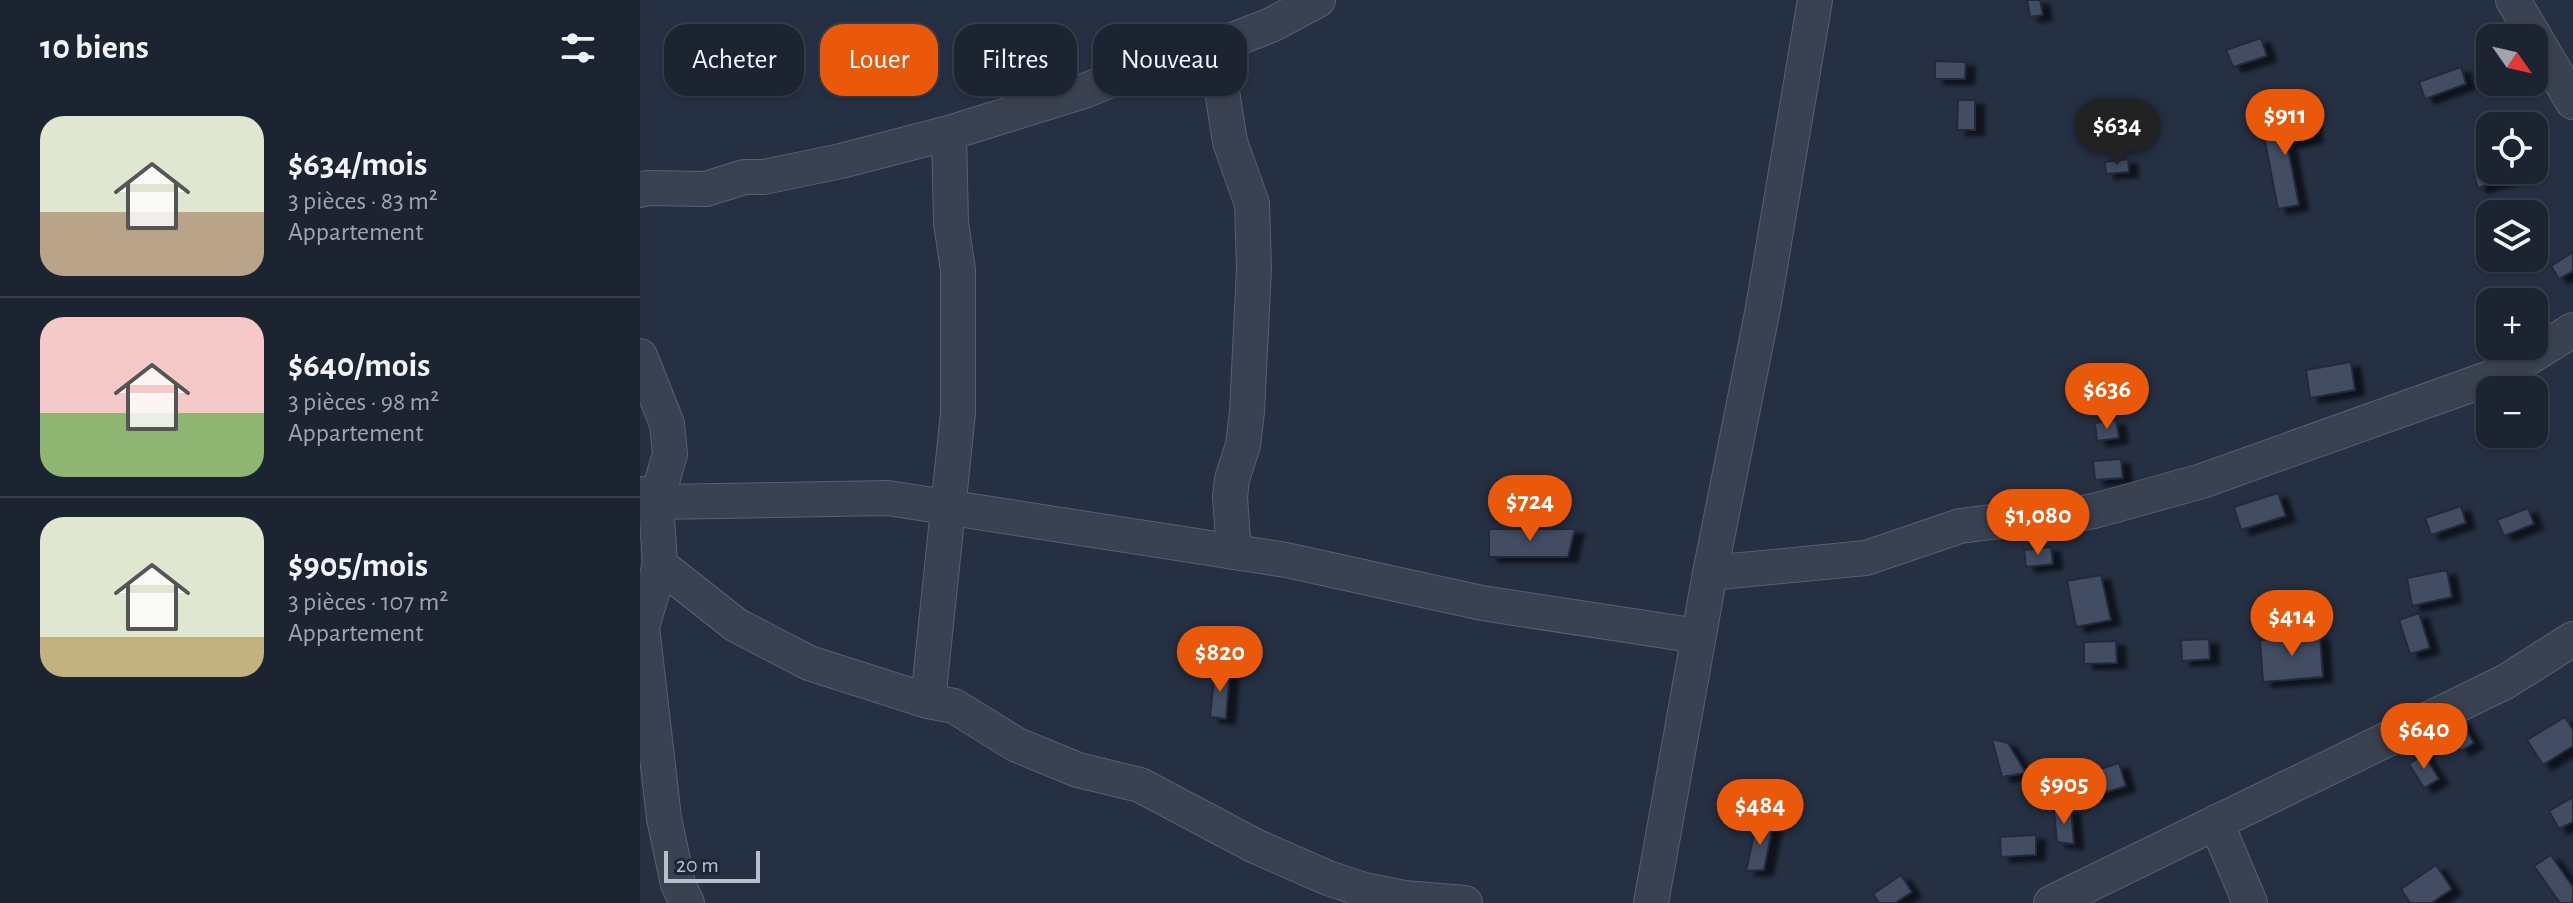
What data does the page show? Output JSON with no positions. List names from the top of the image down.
{
  "scale_bar": "20 m",
  "north": "bottom right",
  "page": {
    "heading": "10 biens",
    "map_buttons": ["+", "−"],
    "chip": [
      "Acheter",
      "Louer",
      "Filtres",
      "Nouveau"
    ],
    "price": [
      "$911",
      "$634",
      "$636",
      "$724",
      "$1,080",
      "$414",
      "$820",
      "$640",
      "$905",
      "$484"
    ],
    "list": [
      {
        "name": "$634/mois",
        "note": "3 pièces · 83 m² · Appartement"
      },
      {
        "name": "$640/mois",
        "note": "3 pièces · 98 m² · Appartement"
      },
      {
        "name": "$905/mois",
        "note": "3 pièces · 107 m² · Appartement"
      }
    ],
    "scale": "20 m"
  }
}
